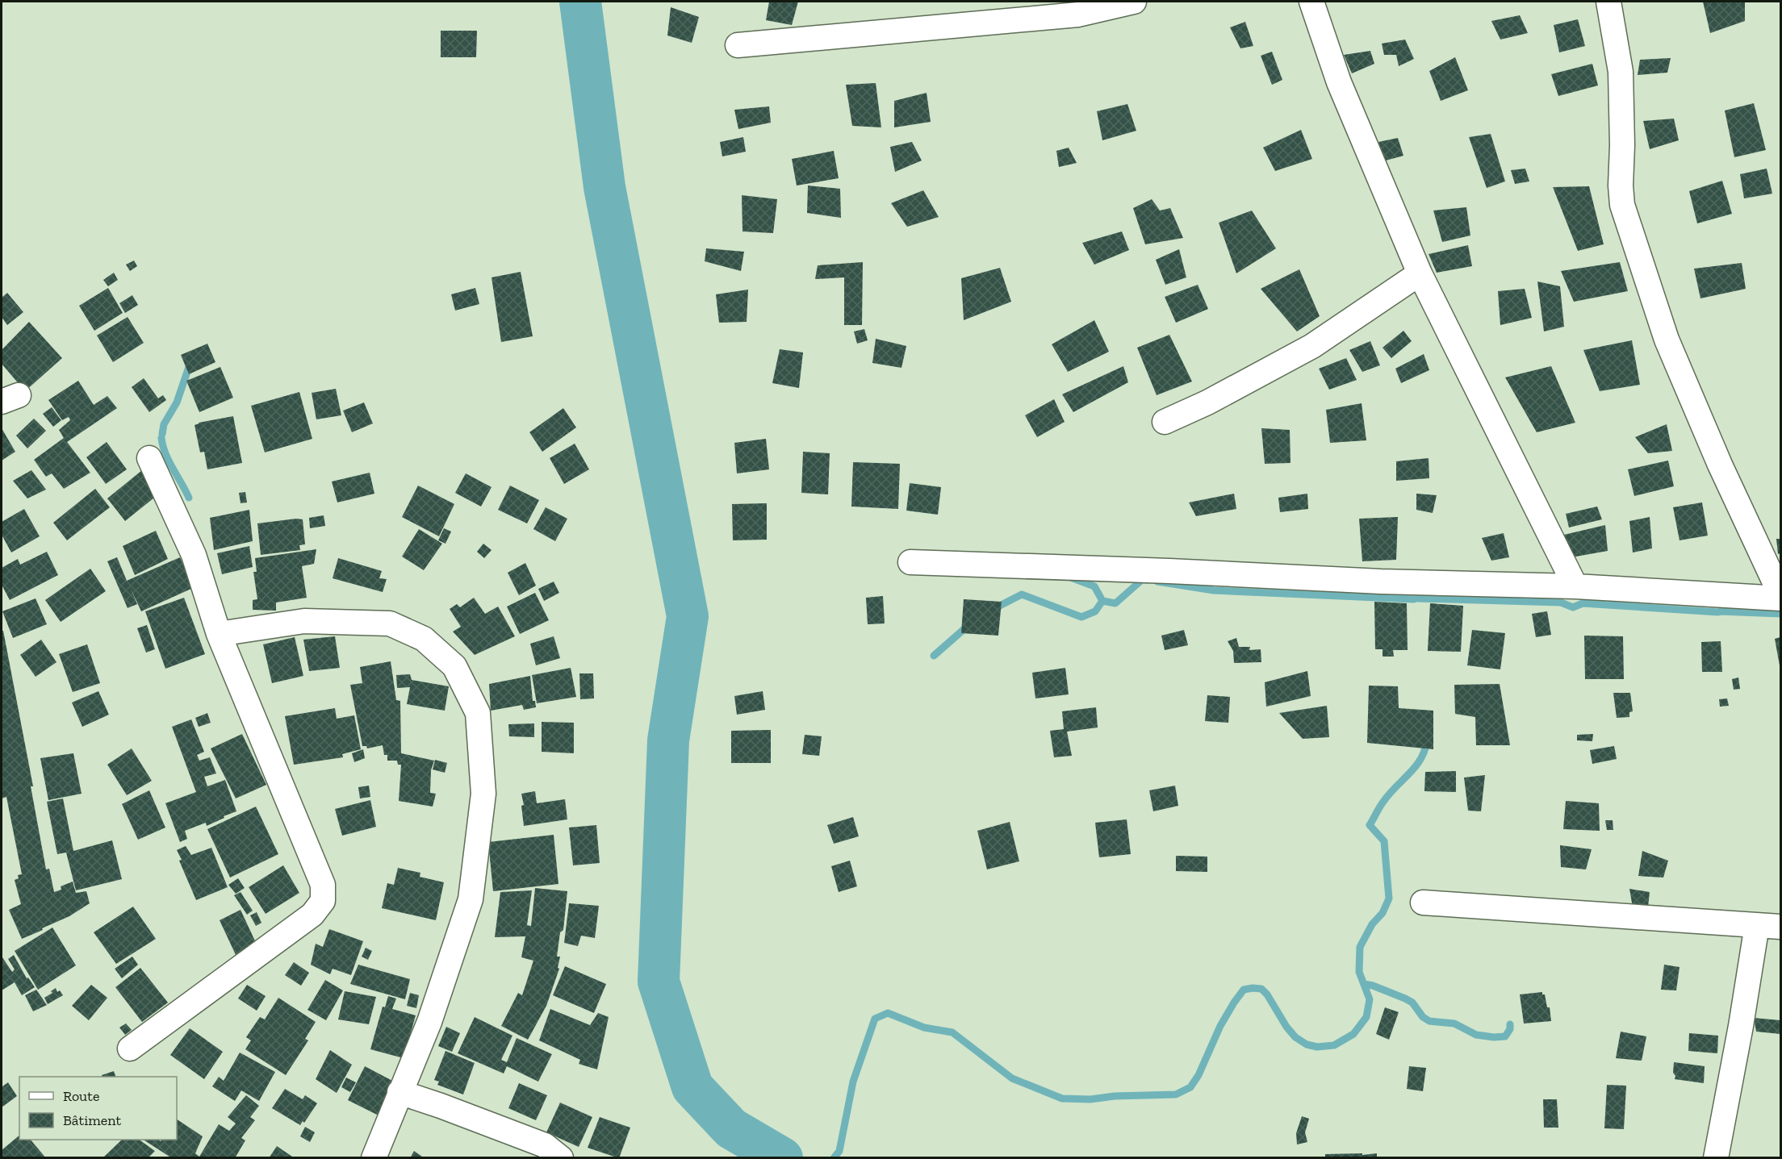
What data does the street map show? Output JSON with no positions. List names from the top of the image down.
{
  "legend": ["Route", "Bâtiment"]
}
